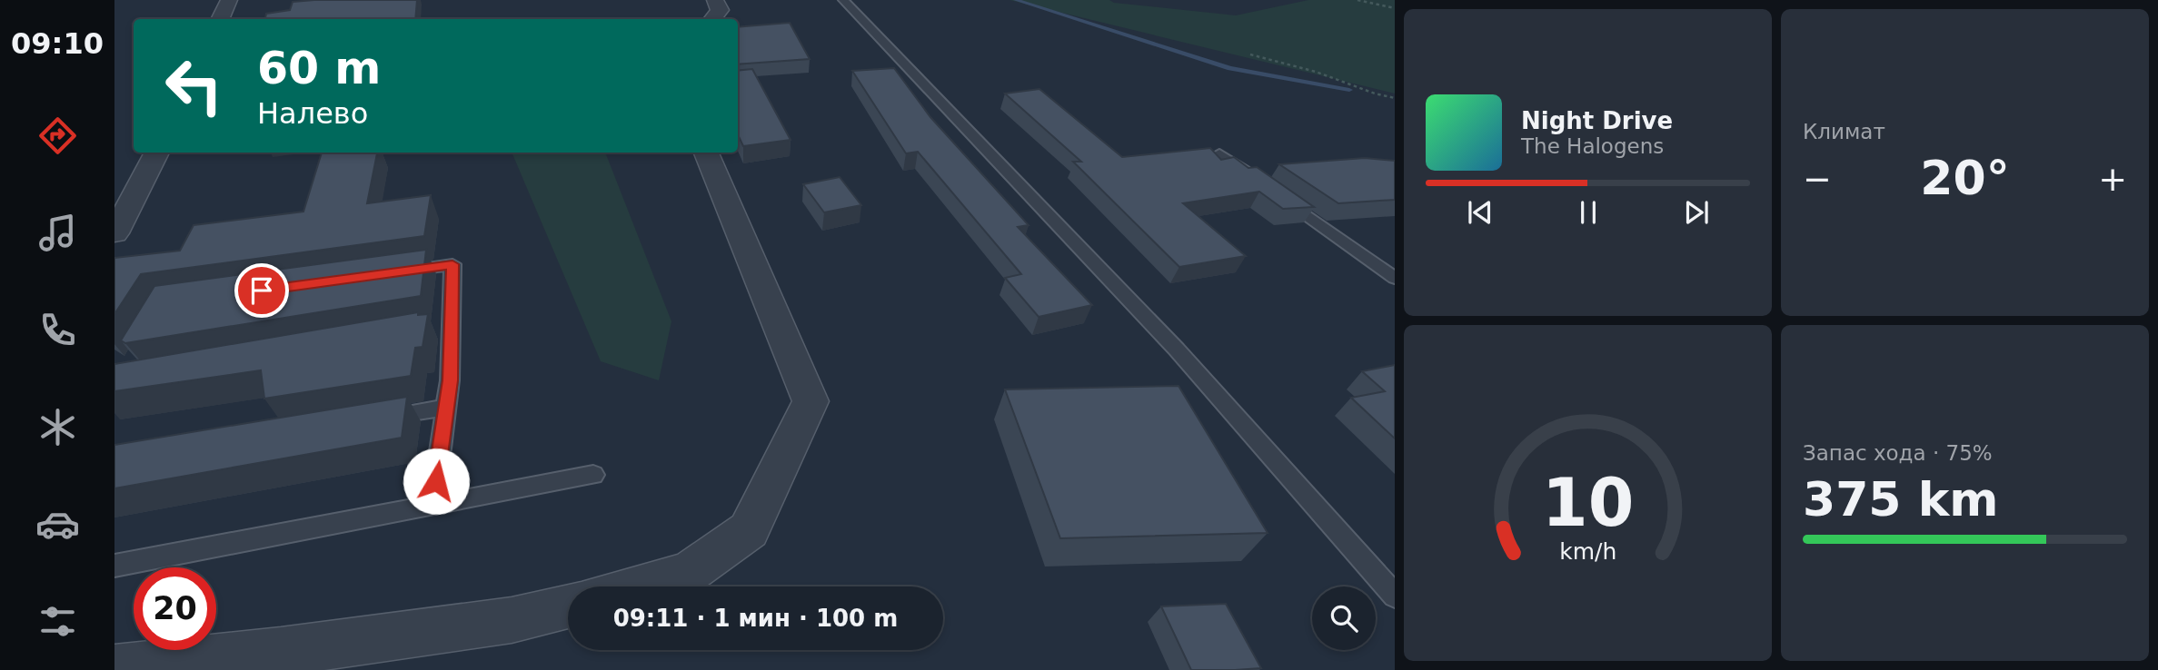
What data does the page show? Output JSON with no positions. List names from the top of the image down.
{
  "page": {
    "tabs": "09:10",
    "tile": [
      "Климат",
      ["Запас хода · 75%", "375 km"]
    ],
    "turn": ["60 m", "Налево"],
    "song": ["Night Drive", "The Halogens"],
    "heat": ["−", "20°", "+"],
    "limit": "20",
    "trip": "09:11 · 1 мин · 100 m",
    "gauge": ["10", "km/h"]
  }
}
